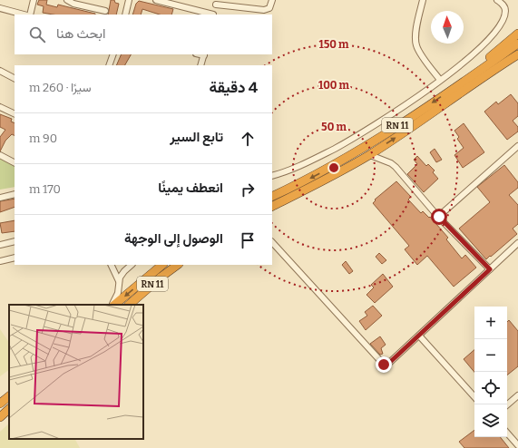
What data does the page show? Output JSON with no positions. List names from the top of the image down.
{
  "streets": {
    "highway": ["RN 11"]
  },
  "north": "top",
  "page": {
    "search": "ابحث هنا",
    "heading": ["4 دقيقة", "سيرًا · 260 m"],
    "list": [
      ["تابع السير", "90 m"],
      ["انعطف يمينًا", "170 m"],
      "الوصول إلى الوجهة"
    ],
    "map_buttons": ["+", "−"]
  },
  "rings": ["150 m", "100 m", "50 m"]
}
